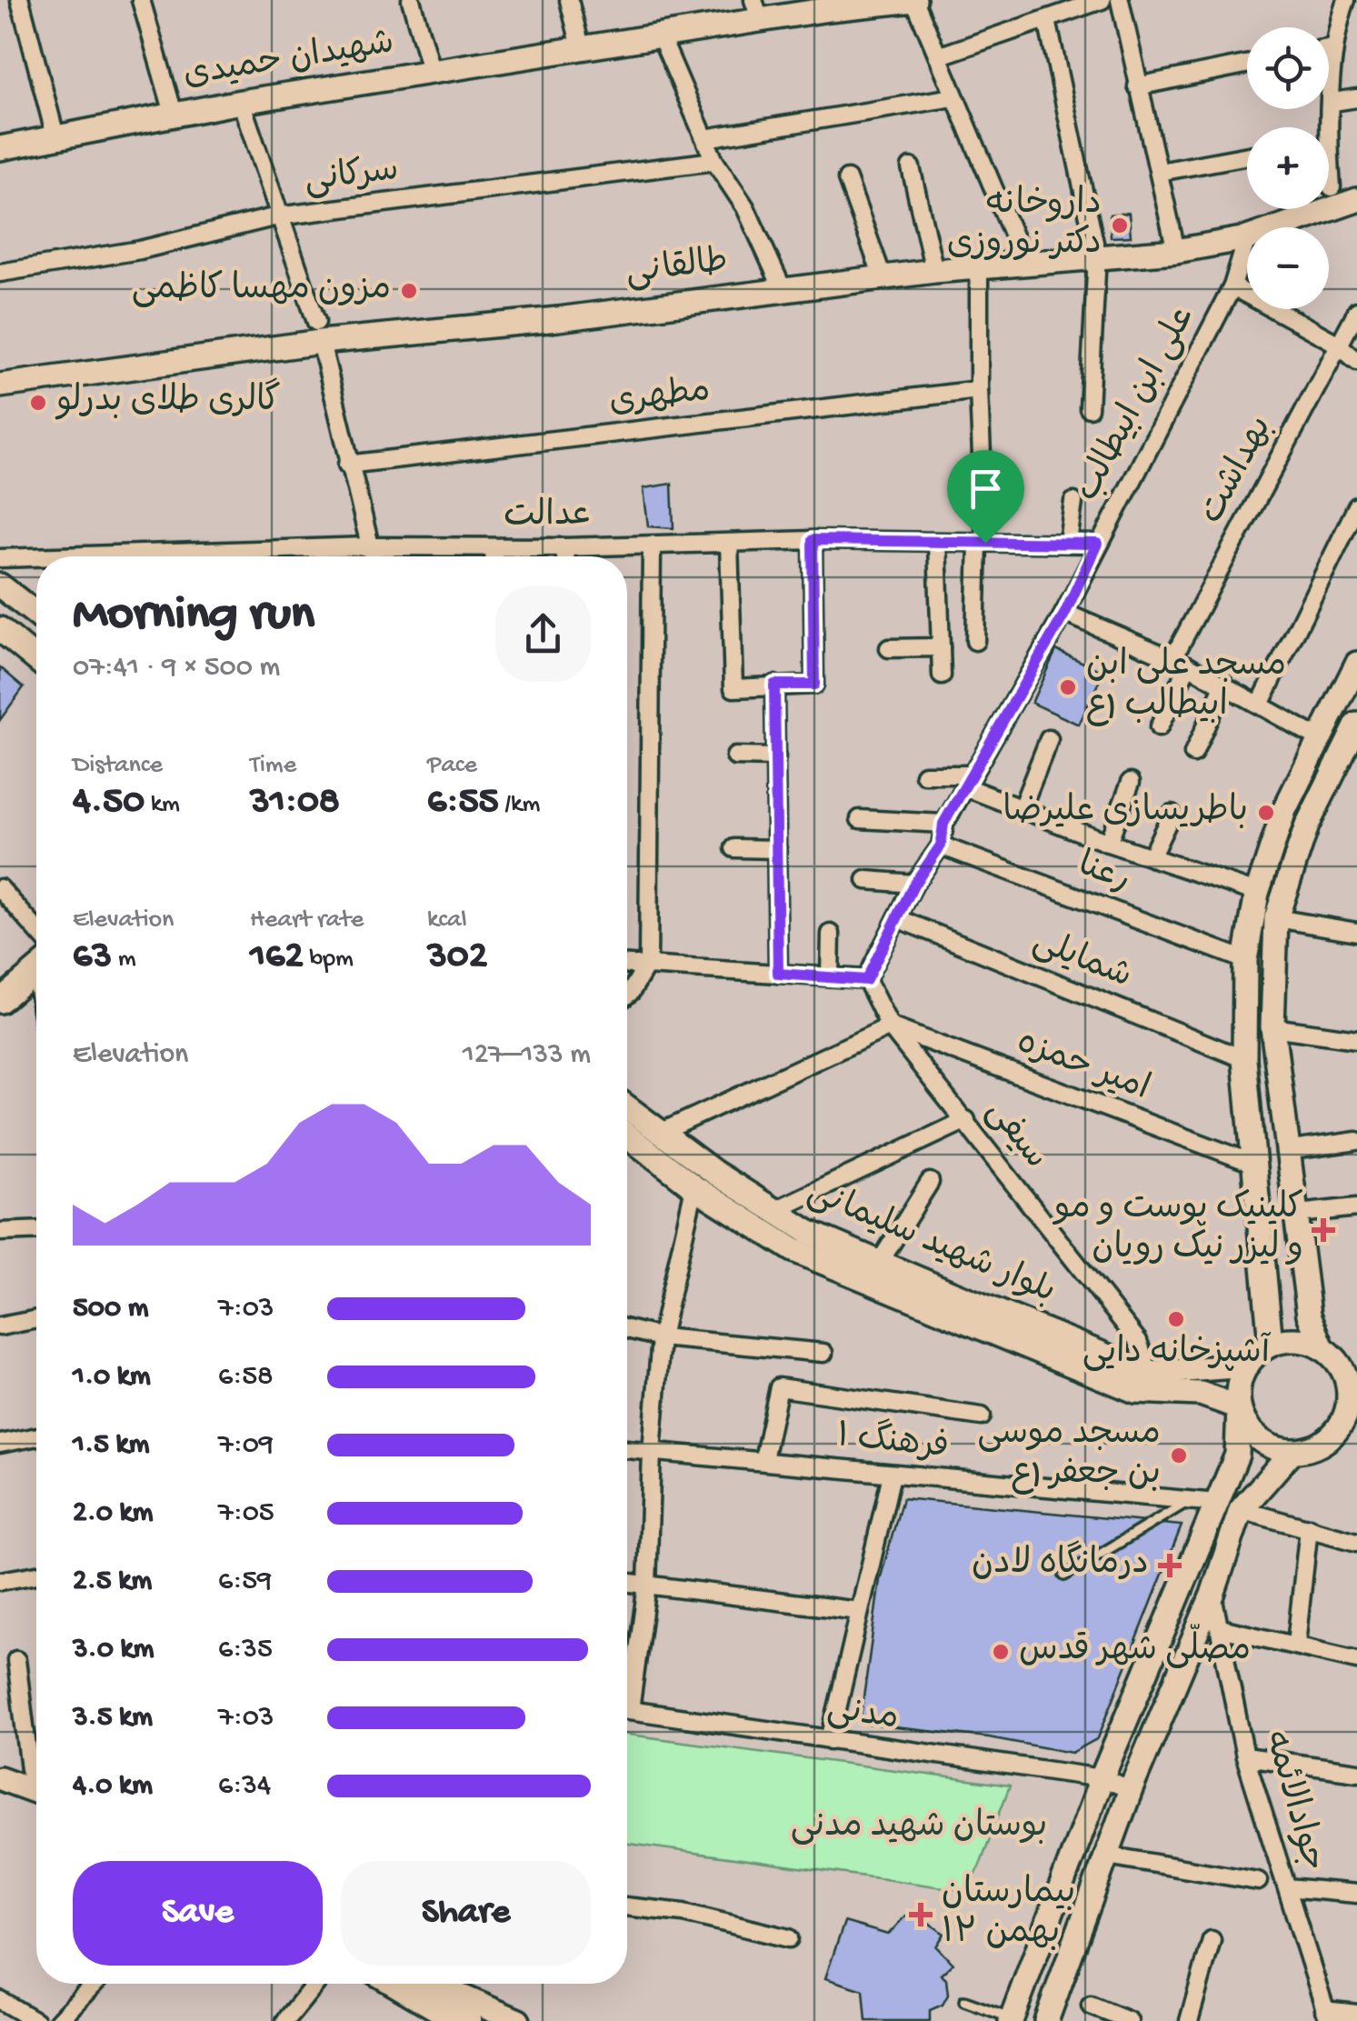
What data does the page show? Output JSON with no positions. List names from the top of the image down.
{
  "streets": {
    "main road": ["شهیدان حمیدی", "طالقانی", "بلوار شهید سلیمانی"],
    "street": [
      "سرکانی",
      "مطهری",
      "علی ابن ابیطالب",
      "بهداشت",
      "عدالت",
      "رعنا",
      "شمایلی",
      "امیر حمزه",
      "سیفی",
      "فرهنگ ۱",
      "مدنی",
      "جوادالائمه"
    ]
  },
  "crossings": [
    ["طالقانی", "علی ابن ابیطالب"],
    ["علی ابن ابیطالب", "عدالت"],
    ["علی ابن ابیطالب", "رعنا"],
    ["علی ابن ابیطالب", "شمایلی"],
    ["علی ابن ابیطالب", "سیفی"],
    ["امیر حمزه", "سیفی"],
    ["سیفی", "بلوار شهید سلیمانی"]
  ],
  "parks": ["بوستان شهید مدنی"],
  "places": {
    "other": [
      "داروخانه دکتر نوروزی",
      "مزون مهسا کاظمی",
      "گالری طلای بدرلو",
      "مسجد علی ابن ابیطالب (ع",
      "باطریسازی علیرضا",
      "آشپزخانه دایی",
      "مسجد موسی بن جعفر (ع",
      "مصلّی شهر قدس"
    ],
    "health": ["کلینیک پوست و مو و لیزر نیک رویان", "درمانگاه لادن", "بیمارستان ۱۲ بهمن"]
  },
  "page": {
    "map_buttons": ["+", "−"],
    "heading": ["Morning run", "07:41 · 9 × 500 m"],
    "stats": [
      ["Distance", "4.50 km"],
      ["Time", "31:08"],
      ["Pace", "6:55 /km"],
      ["Elevation", "63 m"],
      ["Heart rate", "162 bpm"],
      ["kcal", "302"]
    ],
    "chart": ["Elevation", "127–133 m"],
    "list": [
      {
        "name": "500 m",
        "note": "7:03"
      },
      {
        "name": "1.0 km",
        "note": "6:58"
      },
      {
        "name": "1.5 km",
        "note": "7:09"
      },
      {
        "name": "2.0 km",
        "note": "7:05"
      },
      {
        "name": "2.5 km",
        "note": "6:59"
      },
      {
        "name": "3.0 km",
        "note": "6:35"
      },
      {
        "name": "3.5 km",
        "note": "7:03"
      },
      {
        "name": "4.0 km",
        "note": "6:34"
      }
    ],
    "buttons": ["Save", "Share"]
  }
}
